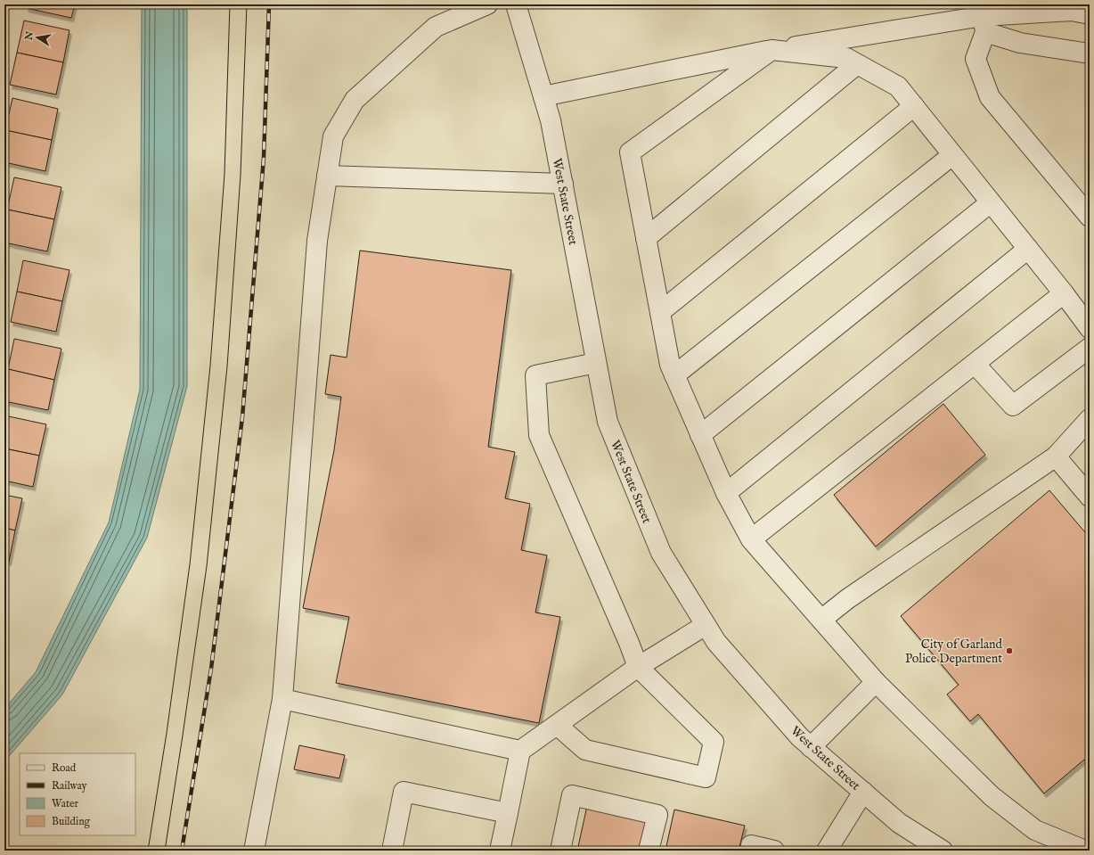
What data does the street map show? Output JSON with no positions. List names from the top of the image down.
{
  "streets": {
    "street": ["West State Street"]
  },
  "places": ["City of Garland Police Department"],
  "legend": [
    "Road",
    "Railway",
    "Water",
    "Building"
  ],
  "north": "left"
}
